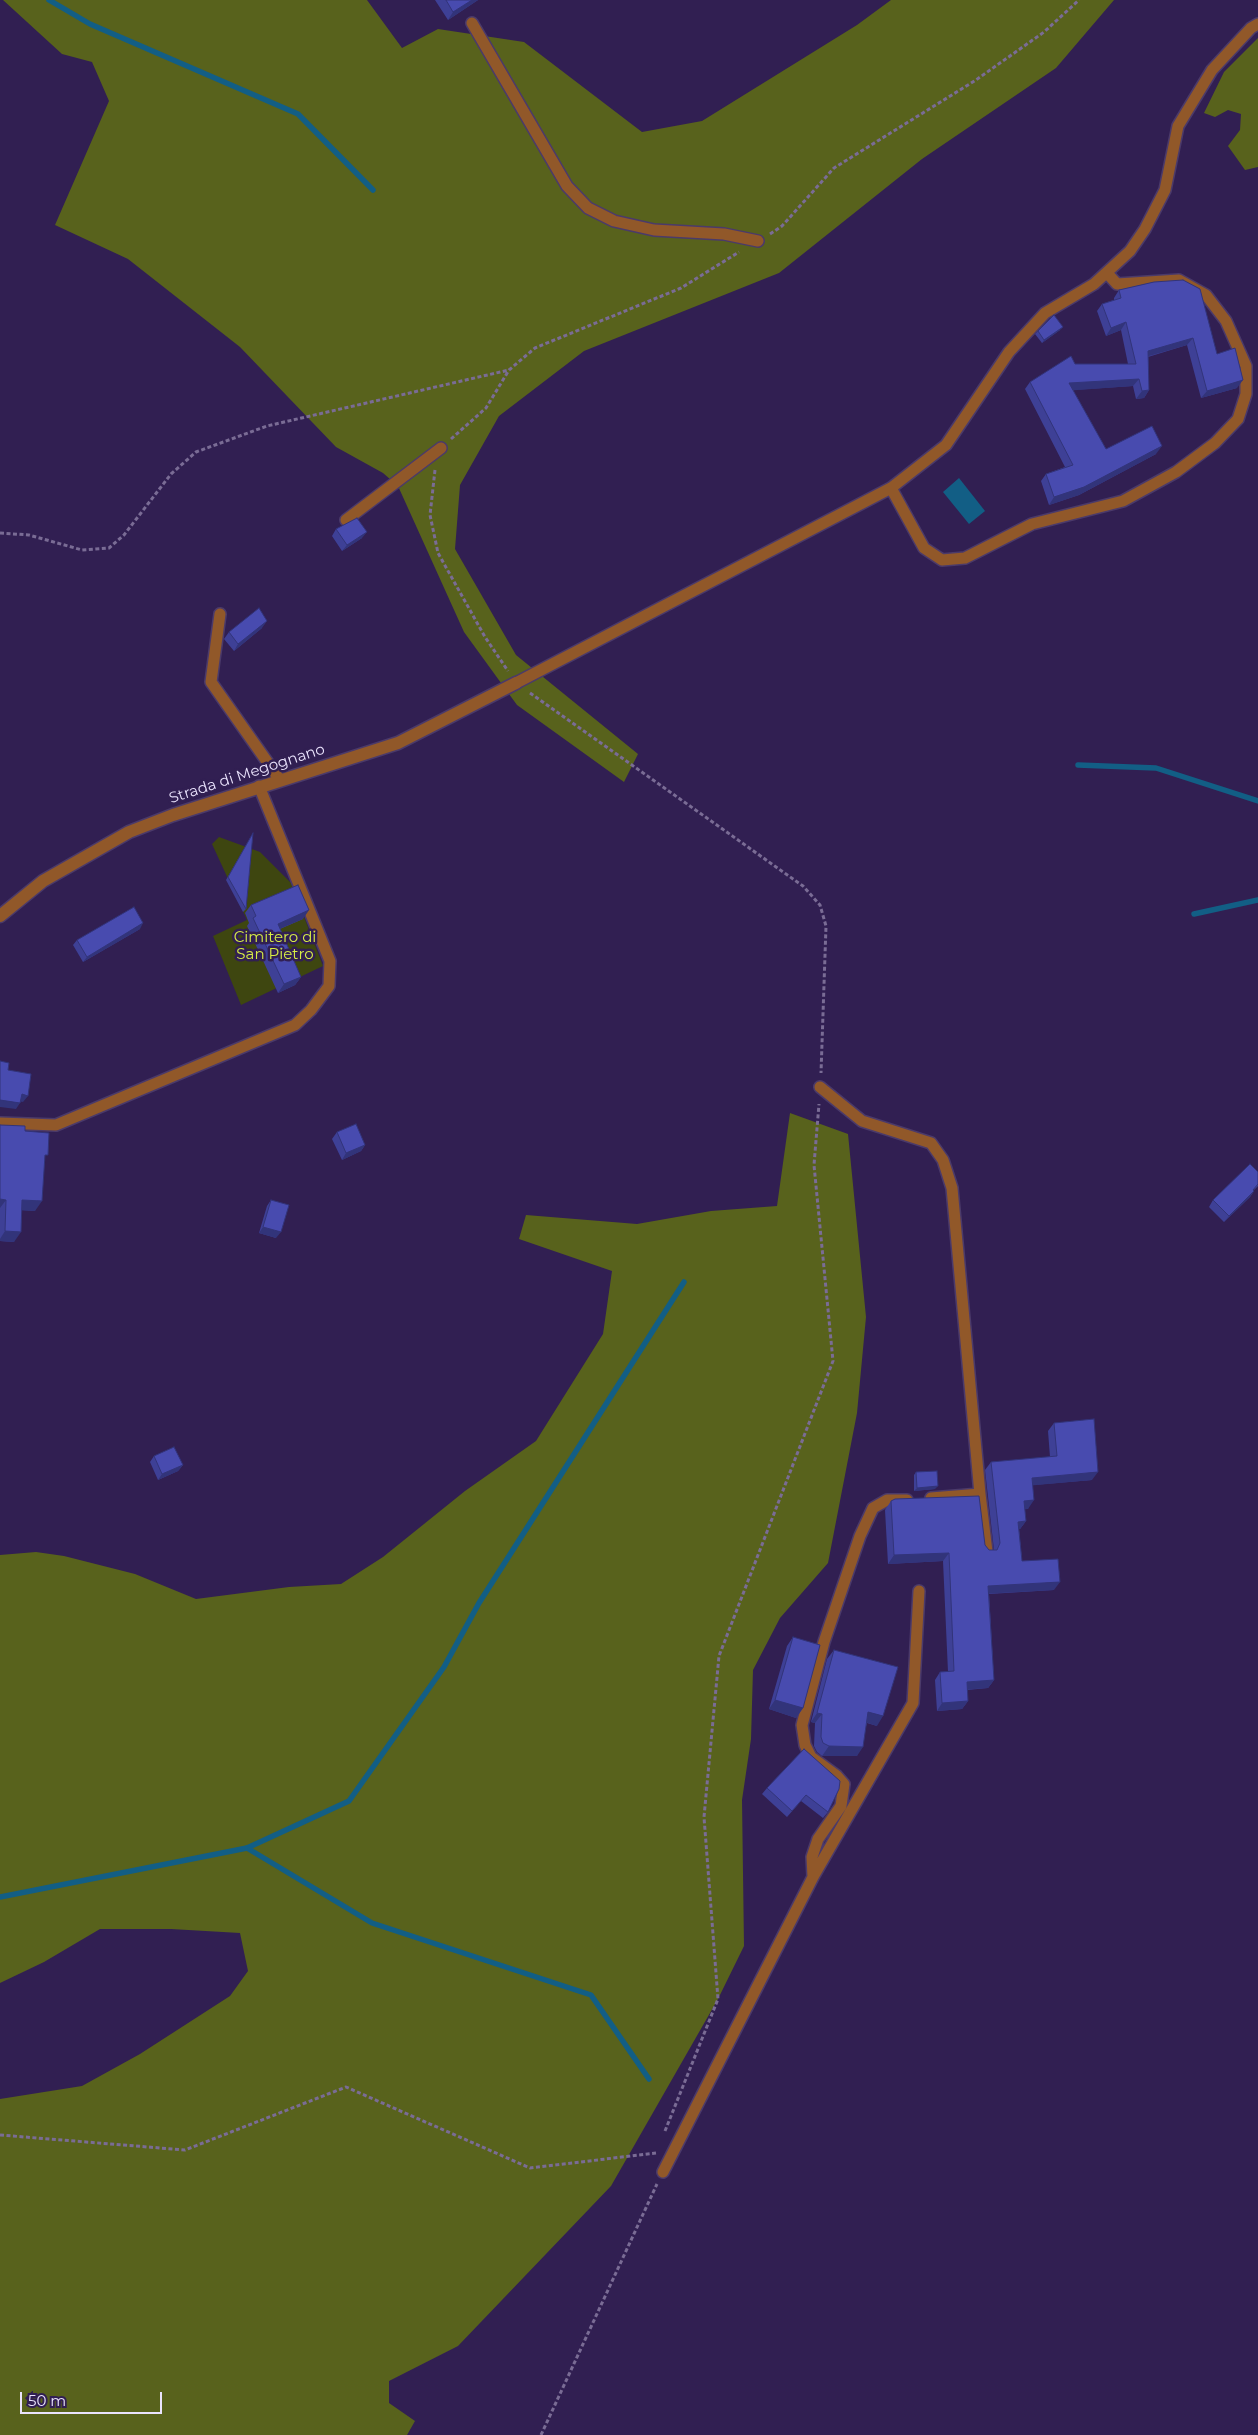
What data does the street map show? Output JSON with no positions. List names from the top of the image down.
{
  "streets": {
    "street": ["Strada di Megognano"]
  },
  "parks": ["Cimitero di San Pietro"],
  "scale_bar": "50 m"
}
